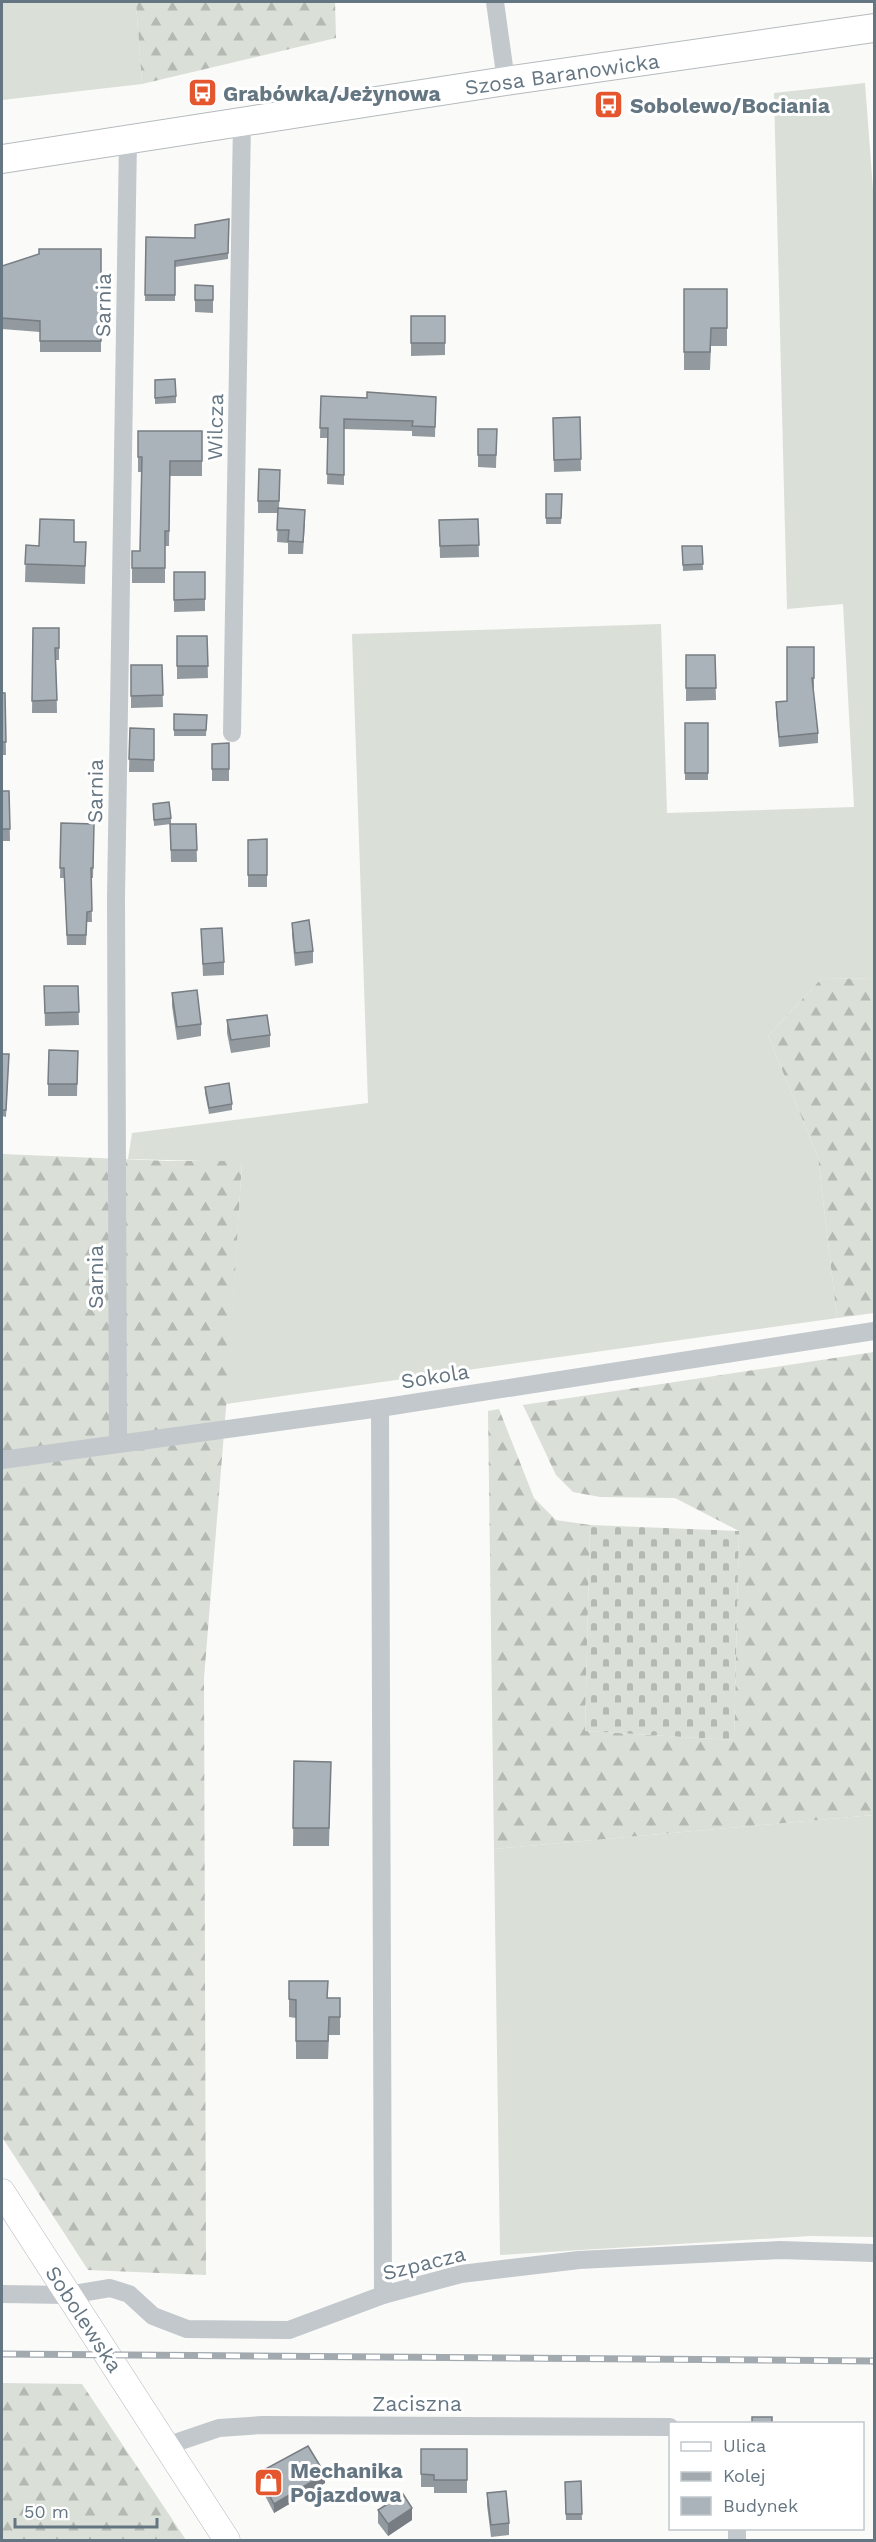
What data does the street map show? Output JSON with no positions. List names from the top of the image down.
{
  "streets": {
    "main road": ["Szosa Baranowicka"],
    "street": [
      "Sarnia",
      "Wilcza",
      "Sokola",
      "Szpacza",
      "Sobolewska",
      "Zaciszna"
    ]
  },
  "crossings": [
    ["Szosa Baranowicka", "Sarnia"],
    ["Szosa Baranowicka", "Wilcza"],
    ["Sarnia", "Sokola"],
    ["Szpacza", "Sobolewska"],
    ["Sobolewska", "Zaciszna"]
  ],
  "places": {
    "bus stop": ["Grabówka/Jeżynowa", "Sobolewo/Bociania"],
    "shop": ["Mechanika Pojazdowa"]
  },
  "legend": ["Ulica", "Kolej", "Budynek"],
  "scale_bar": "50 m"
}
